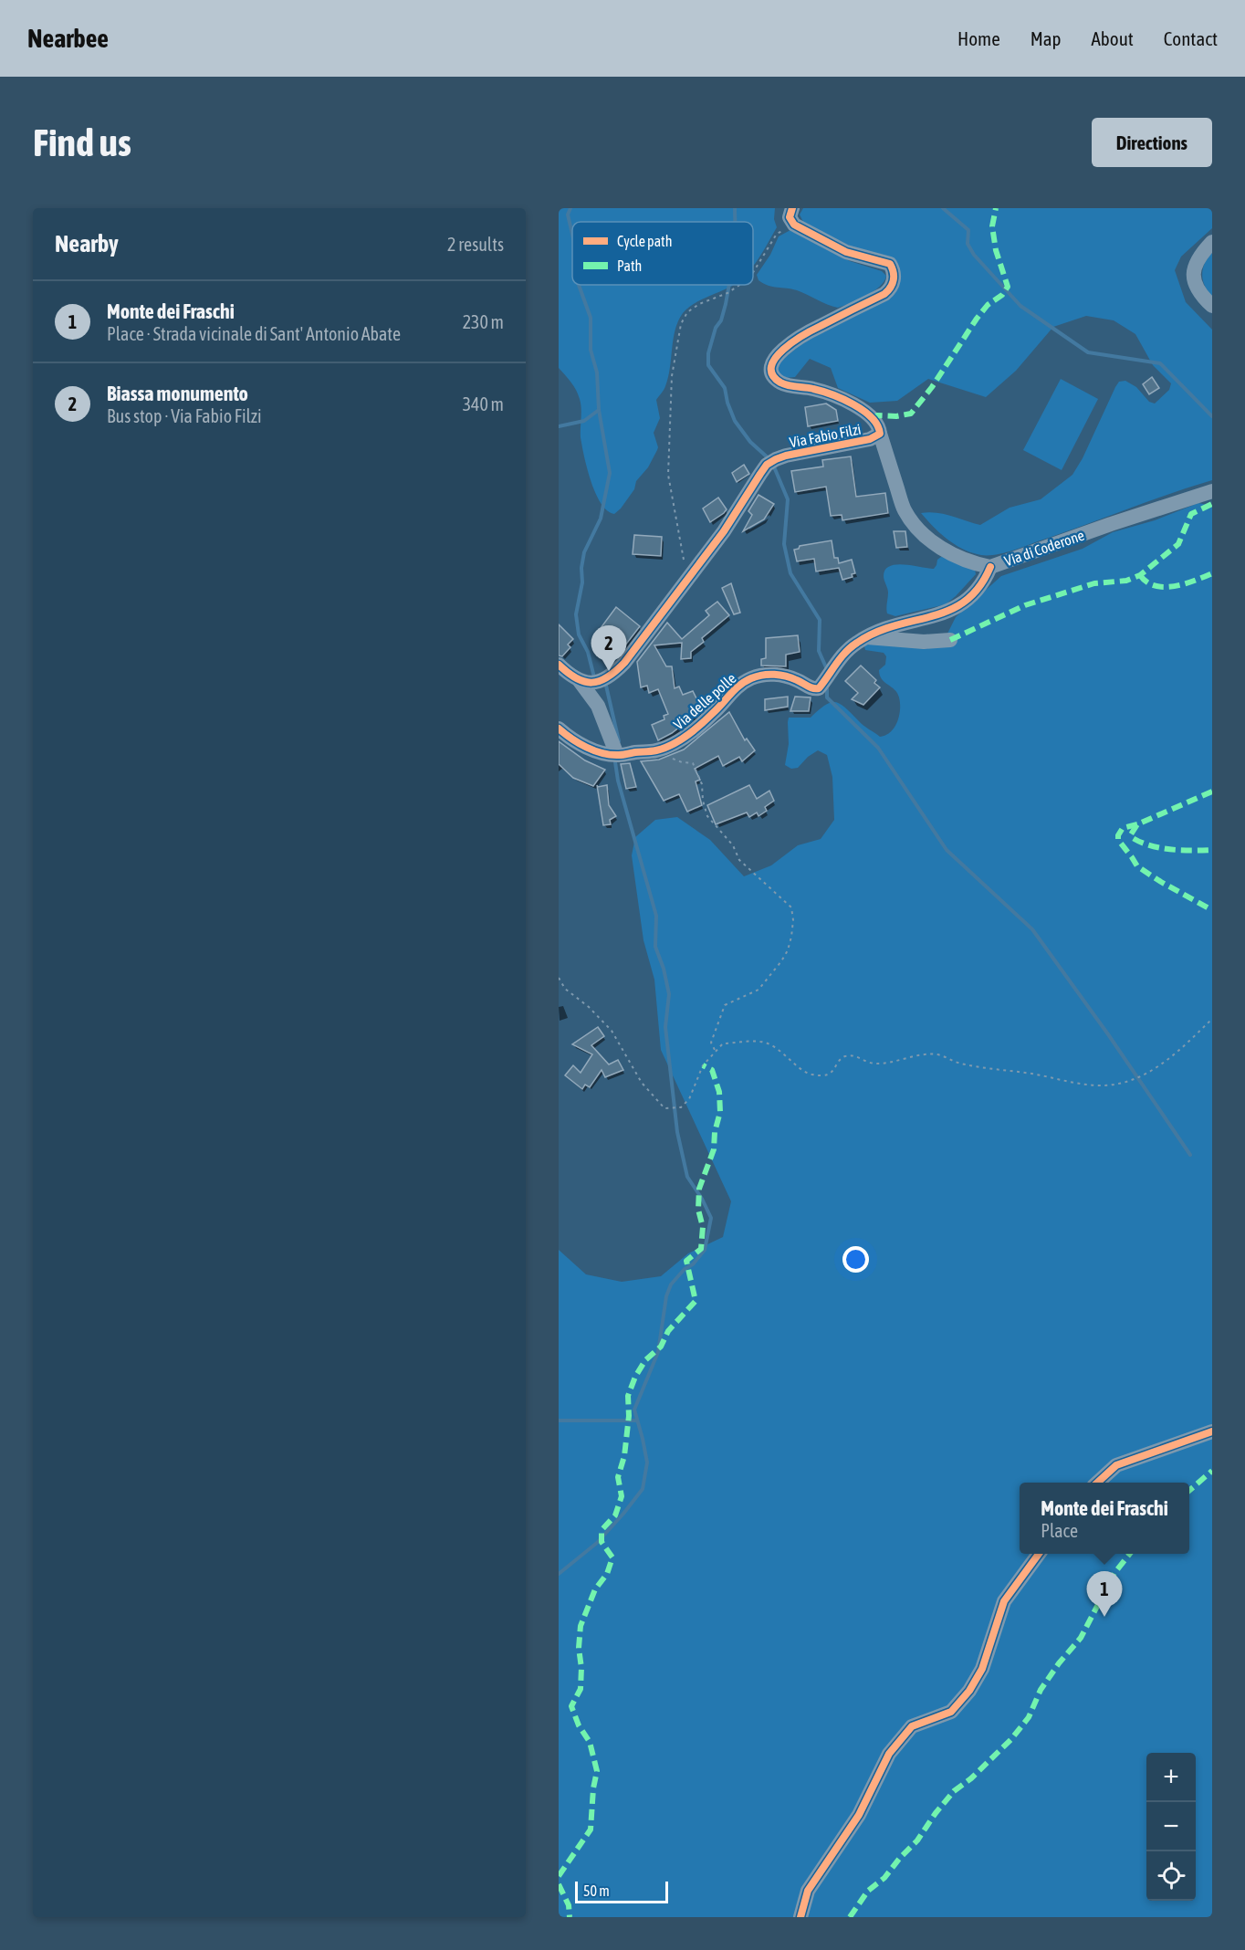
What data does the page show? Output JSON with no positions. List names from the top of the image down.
{
  "streets": {
    "street": ["Via Fabio Filzi", "Via di Coderone", "Via delle polle"]
  },
  "crossings": [
    ["Via Fabio Filzi", "Via di Coderone"]
  ],
  "legend": ["Cycle path", "Path"],
  "scale_bar": "50 m",
  "page": {
    "header": "Nearbee",
    "nav": [
      "Home",
      "Map",
      "About",
      "Contact"
    ],
    "buttons": "Directions",
    "title": "Find us",
    "heading": ["Nearby", "2 results"],
    "list": [
      {
        "mark": "1",
        "name": "Monte dei Fraschi",
        "note": "Place · Strada vicinale di Sant' Antonio Abate",
        "value": "230 m"
      },
      {
        "mark": "2",
        "name": "Biassa monumento",
        "note": "Bus stop · Via Fabio Filzi",
        "value": "340 m"
      }
    ],
    "pins": ["2", "1"],
    "popup": ["Monte dei Fraschi", "Place"],
    "map_buttons": ["+", "−"],
    "scale": "50 m"
  }
}
